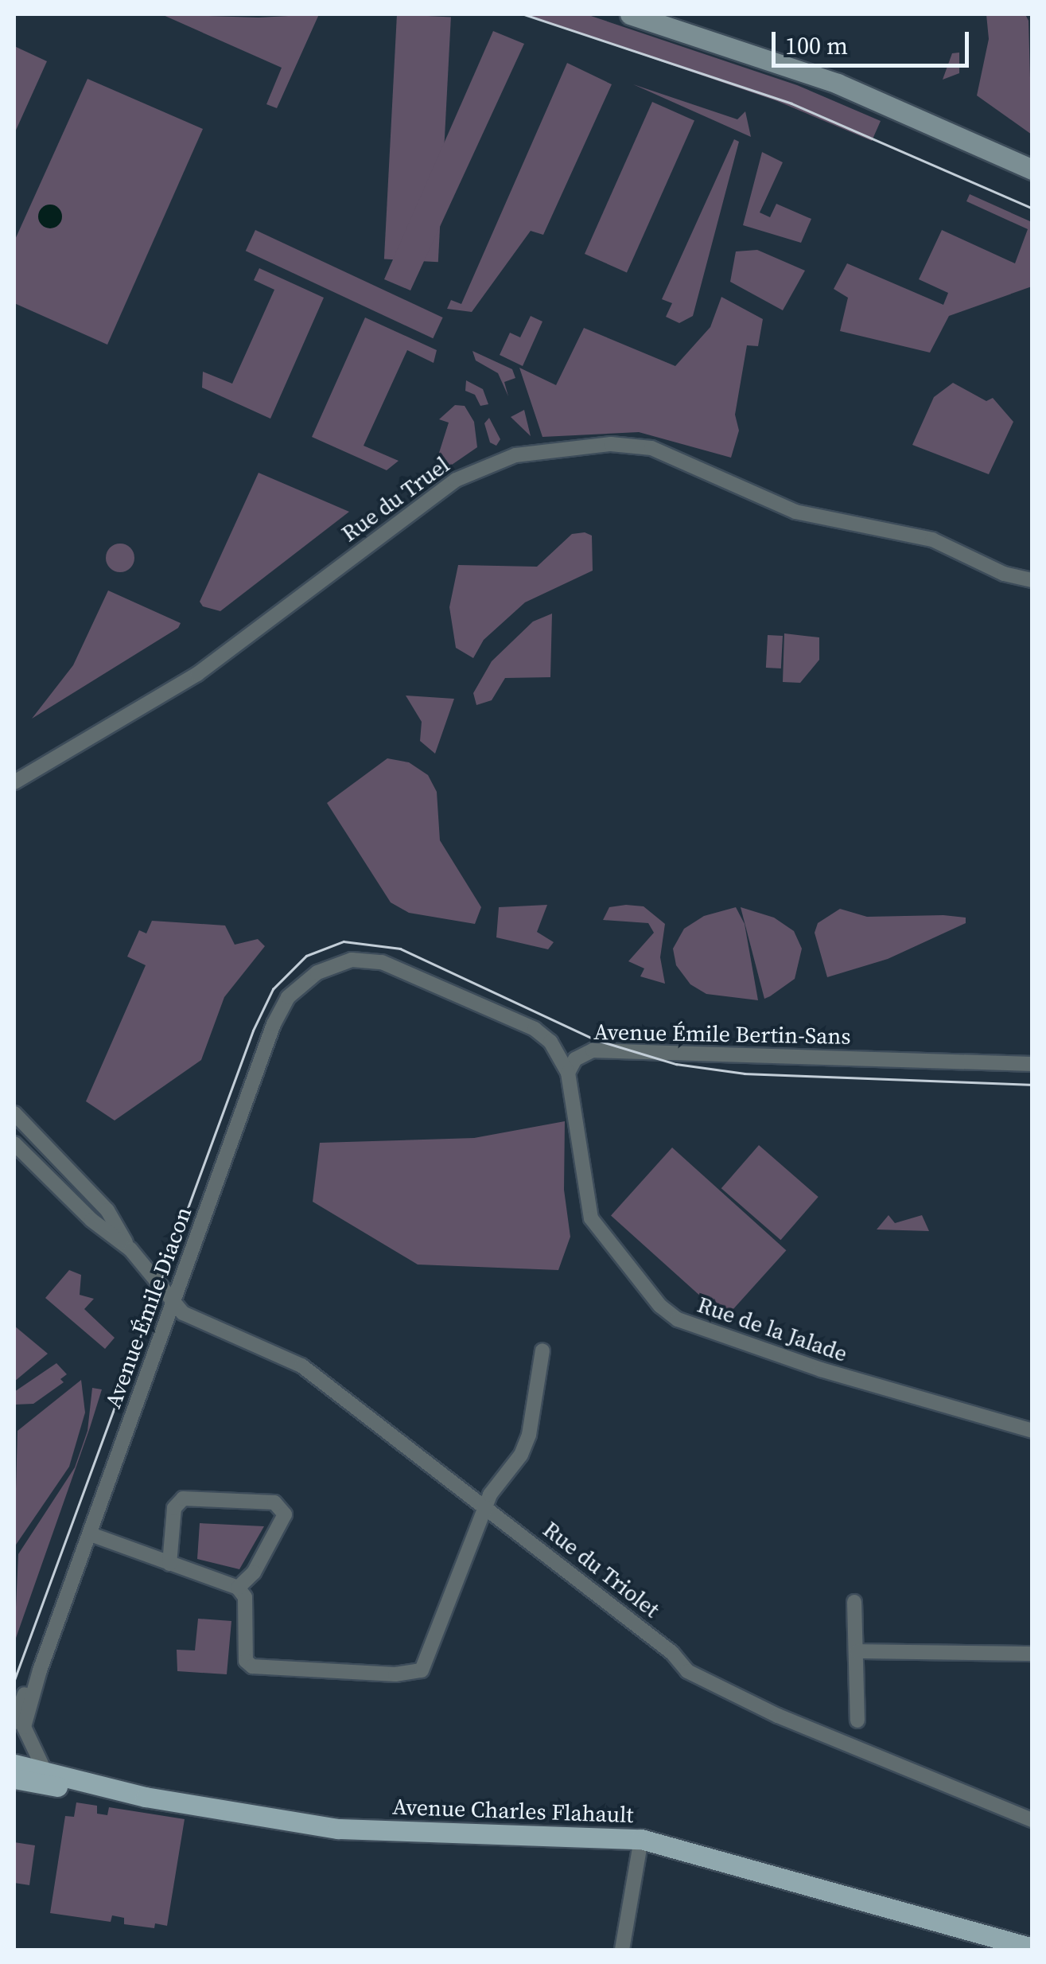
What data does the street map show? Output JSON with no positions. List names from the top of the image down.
{
  "streets": {
    "main road": ["Avenue Charles Flahault"],
    "street": [
      "Rue du Truel",
      "Avenue Émile Bertin-Sans",
      "Avenue Émile Diacon",
      "Rue de la Jalade",
      "Rue du Triolet"
    ]
  },
  "crossings": [
    ["Avenue Émile Bertin-Sans", "Avenue Émile Diacon"],
    ["Avenue Émile Bertin-Sans", "Rue de la Jalade"],
    ["Avenue Émile Diacon", "Rue de la Jalade"],
    ["Avenue Émile Diacon", "Rue du Triolet"]
  ],
  "scale_bar": "100 m"
}
